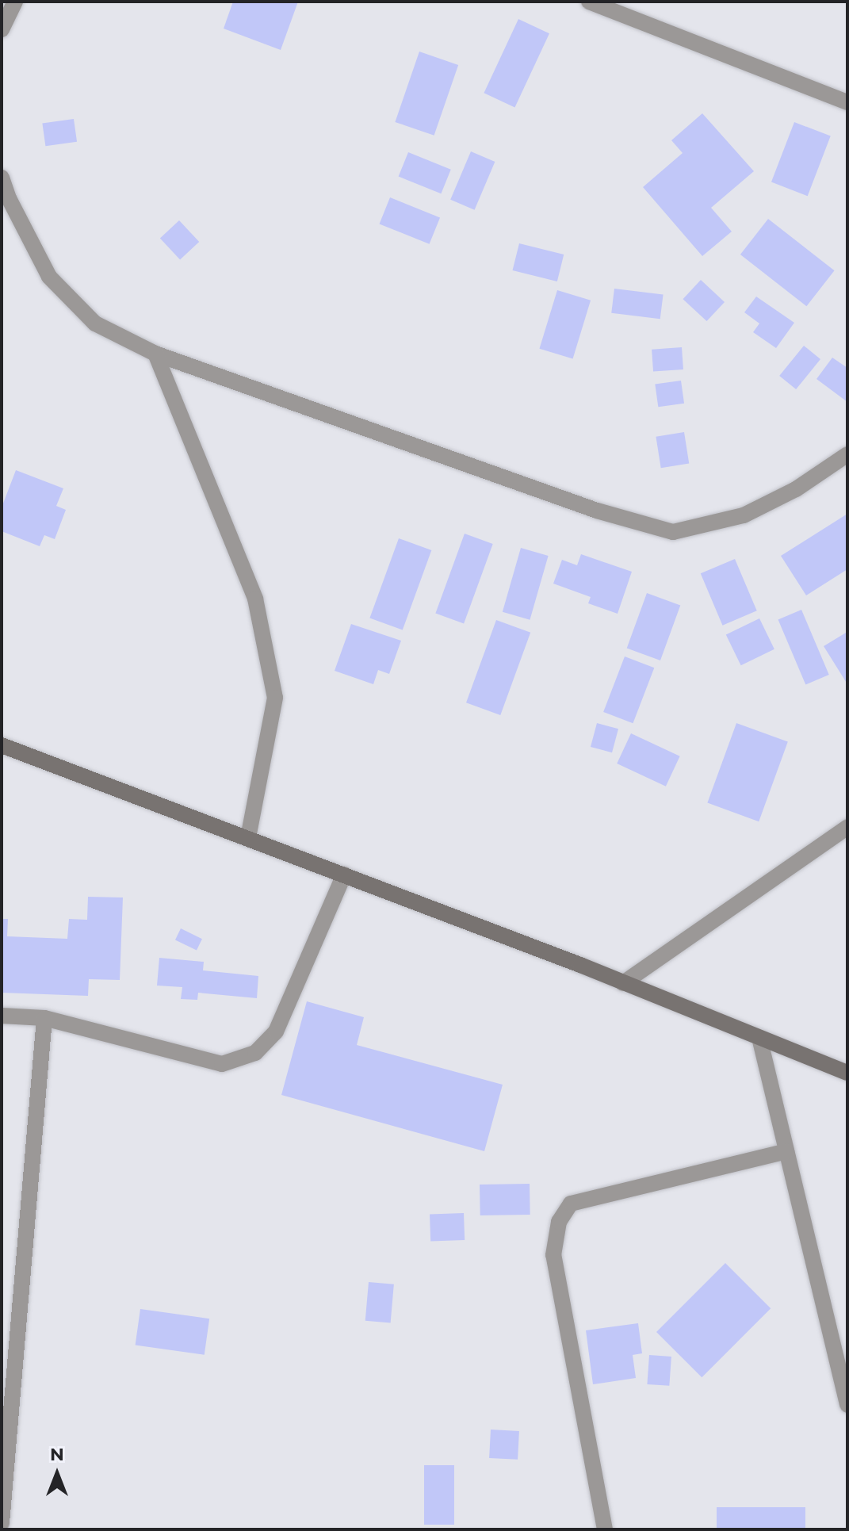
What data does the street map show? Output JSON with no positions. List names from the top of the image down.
{
  "north": "top"
}
